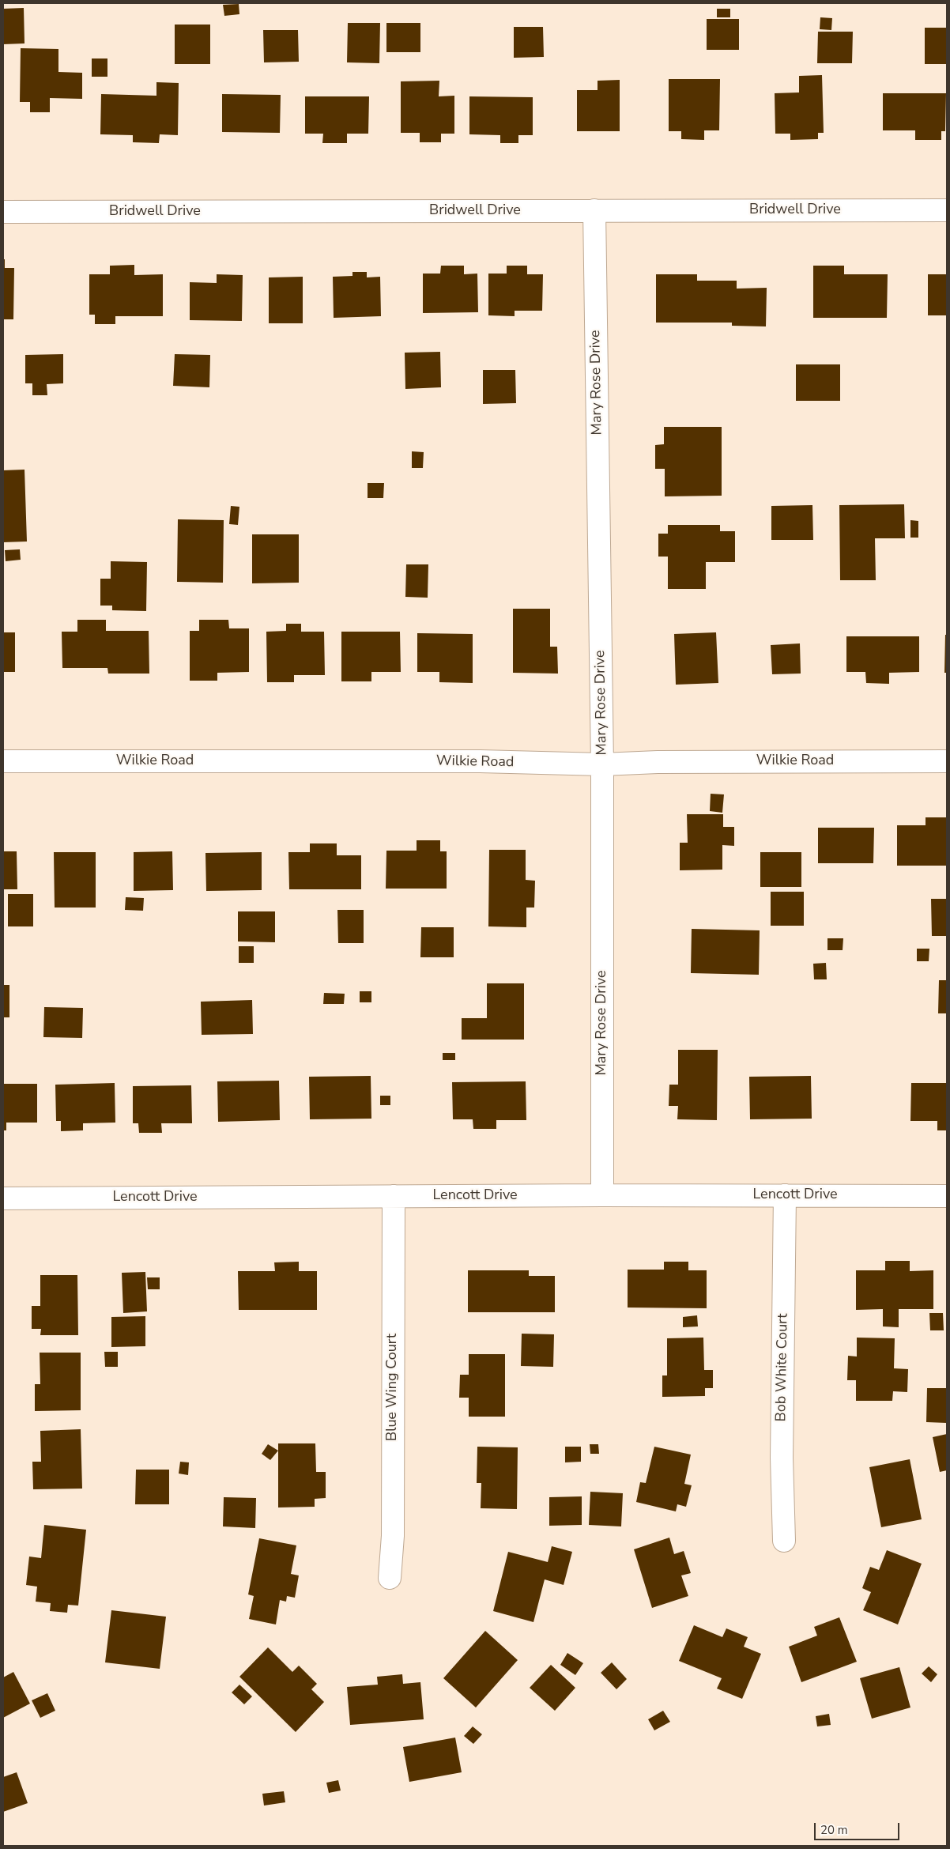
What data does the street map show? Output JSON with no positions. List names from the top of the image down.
{
  "streets": {
    "street": [
      "Bridwell Drive",
      "Mary Rose Drive",
      "Wilkie Road",
      "Lencott Drive",
      "Bob White Court",
      "Blue Wing Court"
    ]
  },
  "crossings": [
    ["Bridwell Drive", "Mary Rose Drive"],
    ["Mary Rose Drive", "Wilkie Road"],
    ["Mary Rose Drive", "Lencott Drive"],
    ["Lencott Drive", "Bob White Court"],
    ["Lencott Drive", "Blue Wing Court"]
  ],
  "scale_bar": "20 m"
}
